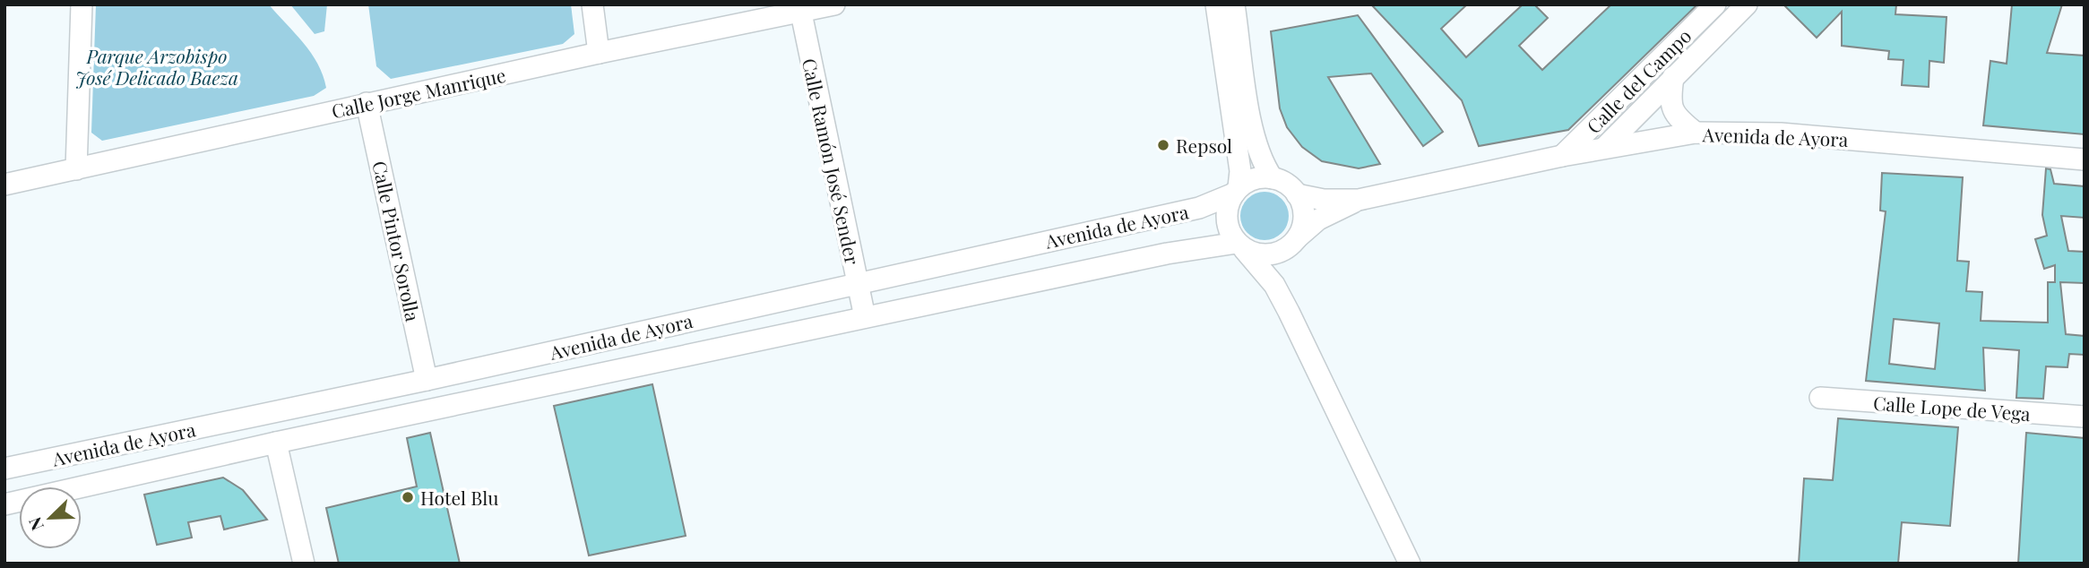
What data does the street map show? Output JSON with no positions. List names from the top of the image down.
{
  "streets": {
    "street": [
      "Calle del Campo",
      "Calle Jorge Manrique",
      "Avenida de Ayora",
      "Calle Ramón José Sender",
      "Calle Pintor Sorolla",
      "Calle Lope de Vega"
    ]
  },
  "crossings": [
    ["Calle del Campo", "Avenida de Ayora"],
    ["Calle Jorge Manrique", "Calle Ramón José Sender"],
    ["Calle Jorge Manrique", "Calle Pintor Sorolla"],
    ["Avenida de Ayora", "Calle Ramón José Sender"],
    ["Avenida de Ayora", "Calle Pintor Sorolla"]
  ],
  "parks": ["Parque Arzobispo José Delicado Baeza"],
  "places": ["Repsol", "Hotel Blu"],
  "north": "bottom left"
}
